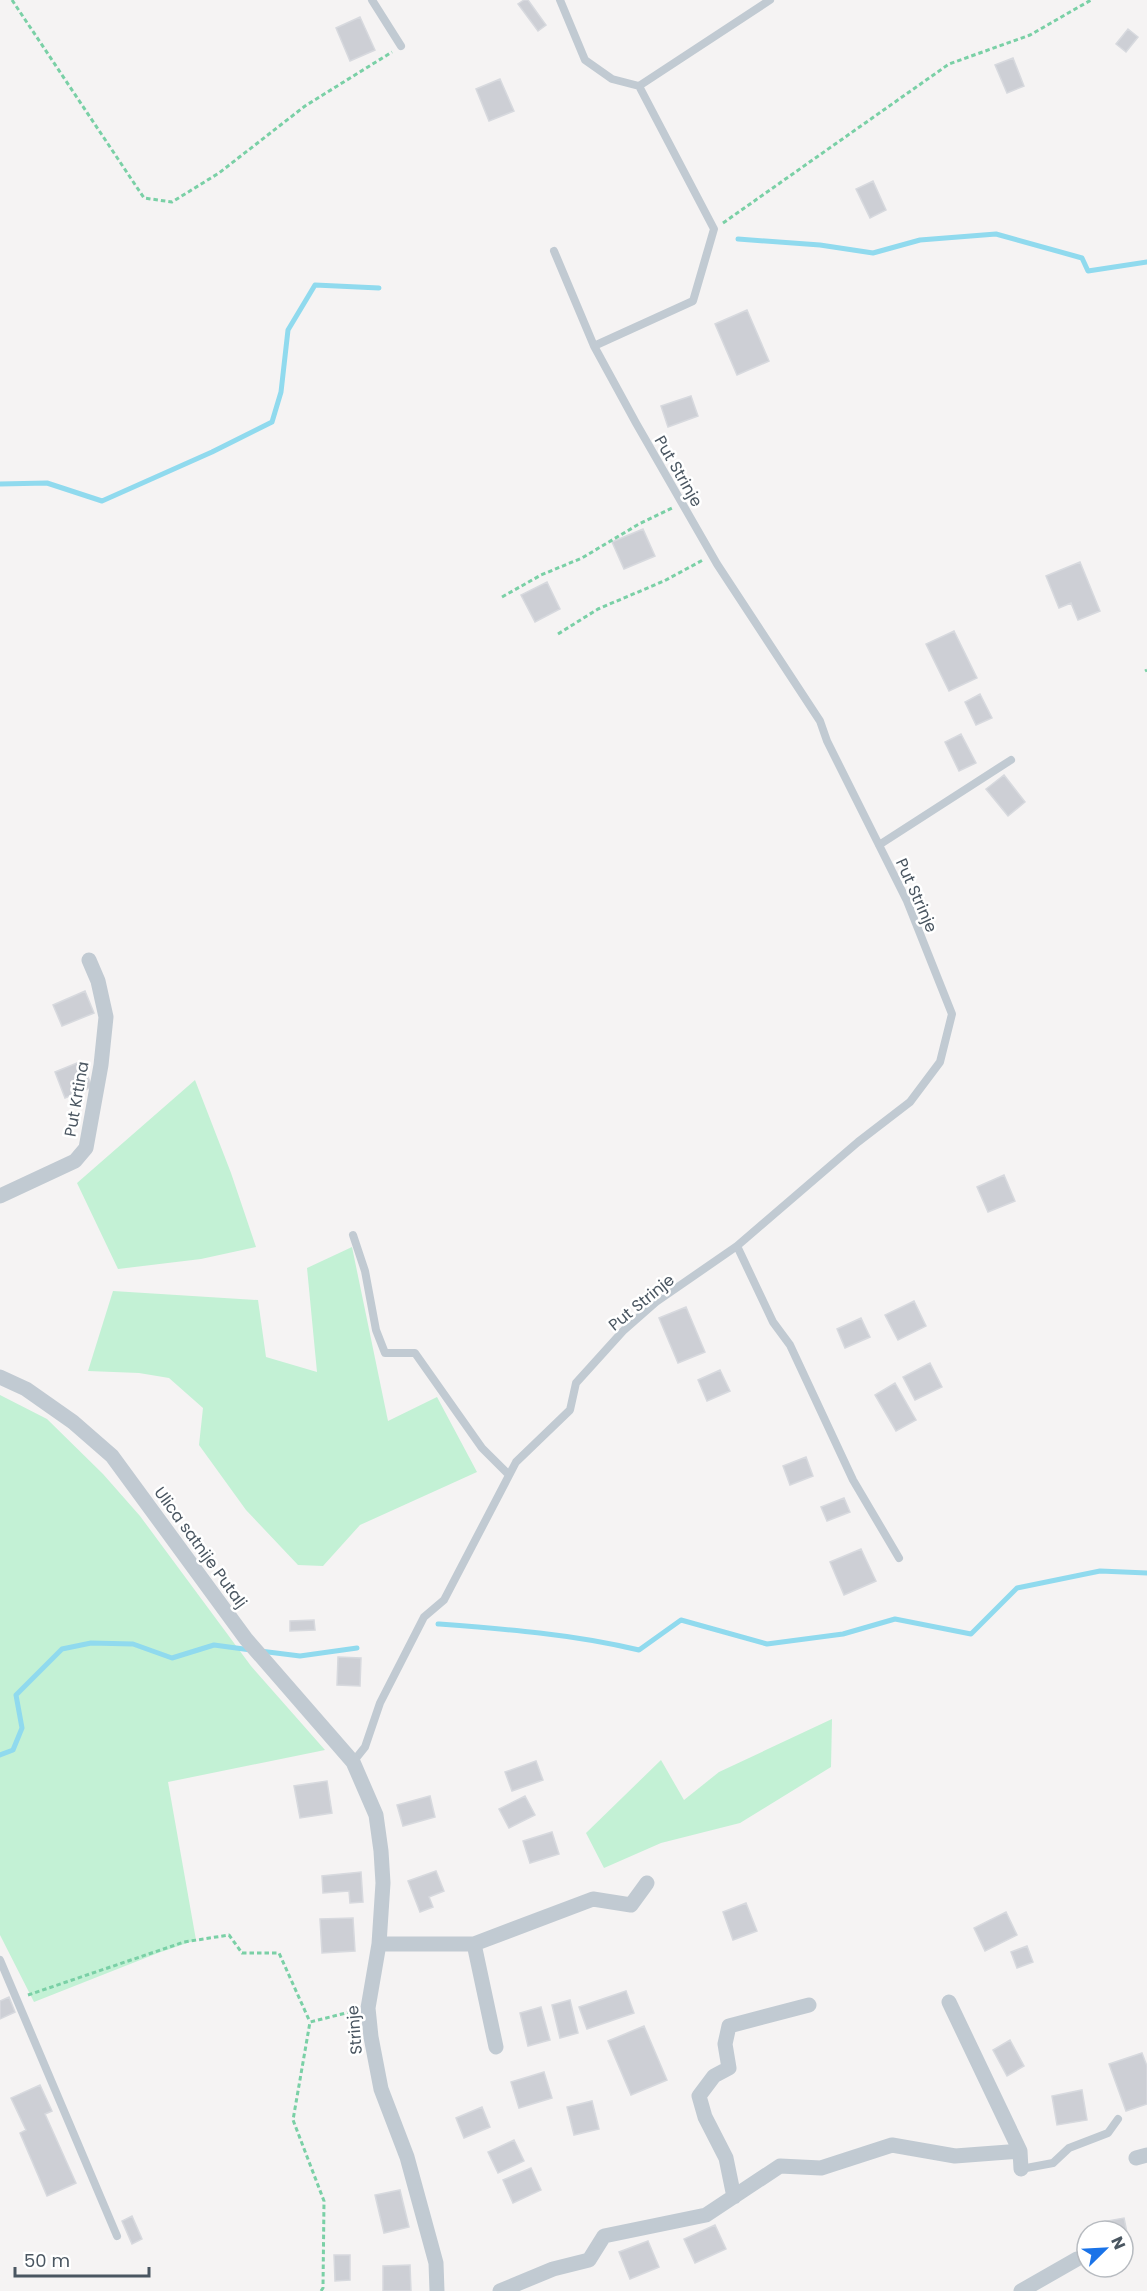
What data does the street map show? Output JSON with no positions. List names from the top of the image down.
{
  "streets": {
    "street": ["Put Krtina", "Ulica satnije Putalj", "Strinje"],
    "lane": ["Put Strinje"]
  },
  "crossings": [
    ["Put Strinje", "Ulica satnije Putalj"],
    ["Put Strinje", "Strinje"],
    ["Ulica satnije Putalj", "Strinje"]
  ],
  "scale_bar": "50 m",
  "north": "top right"
}
